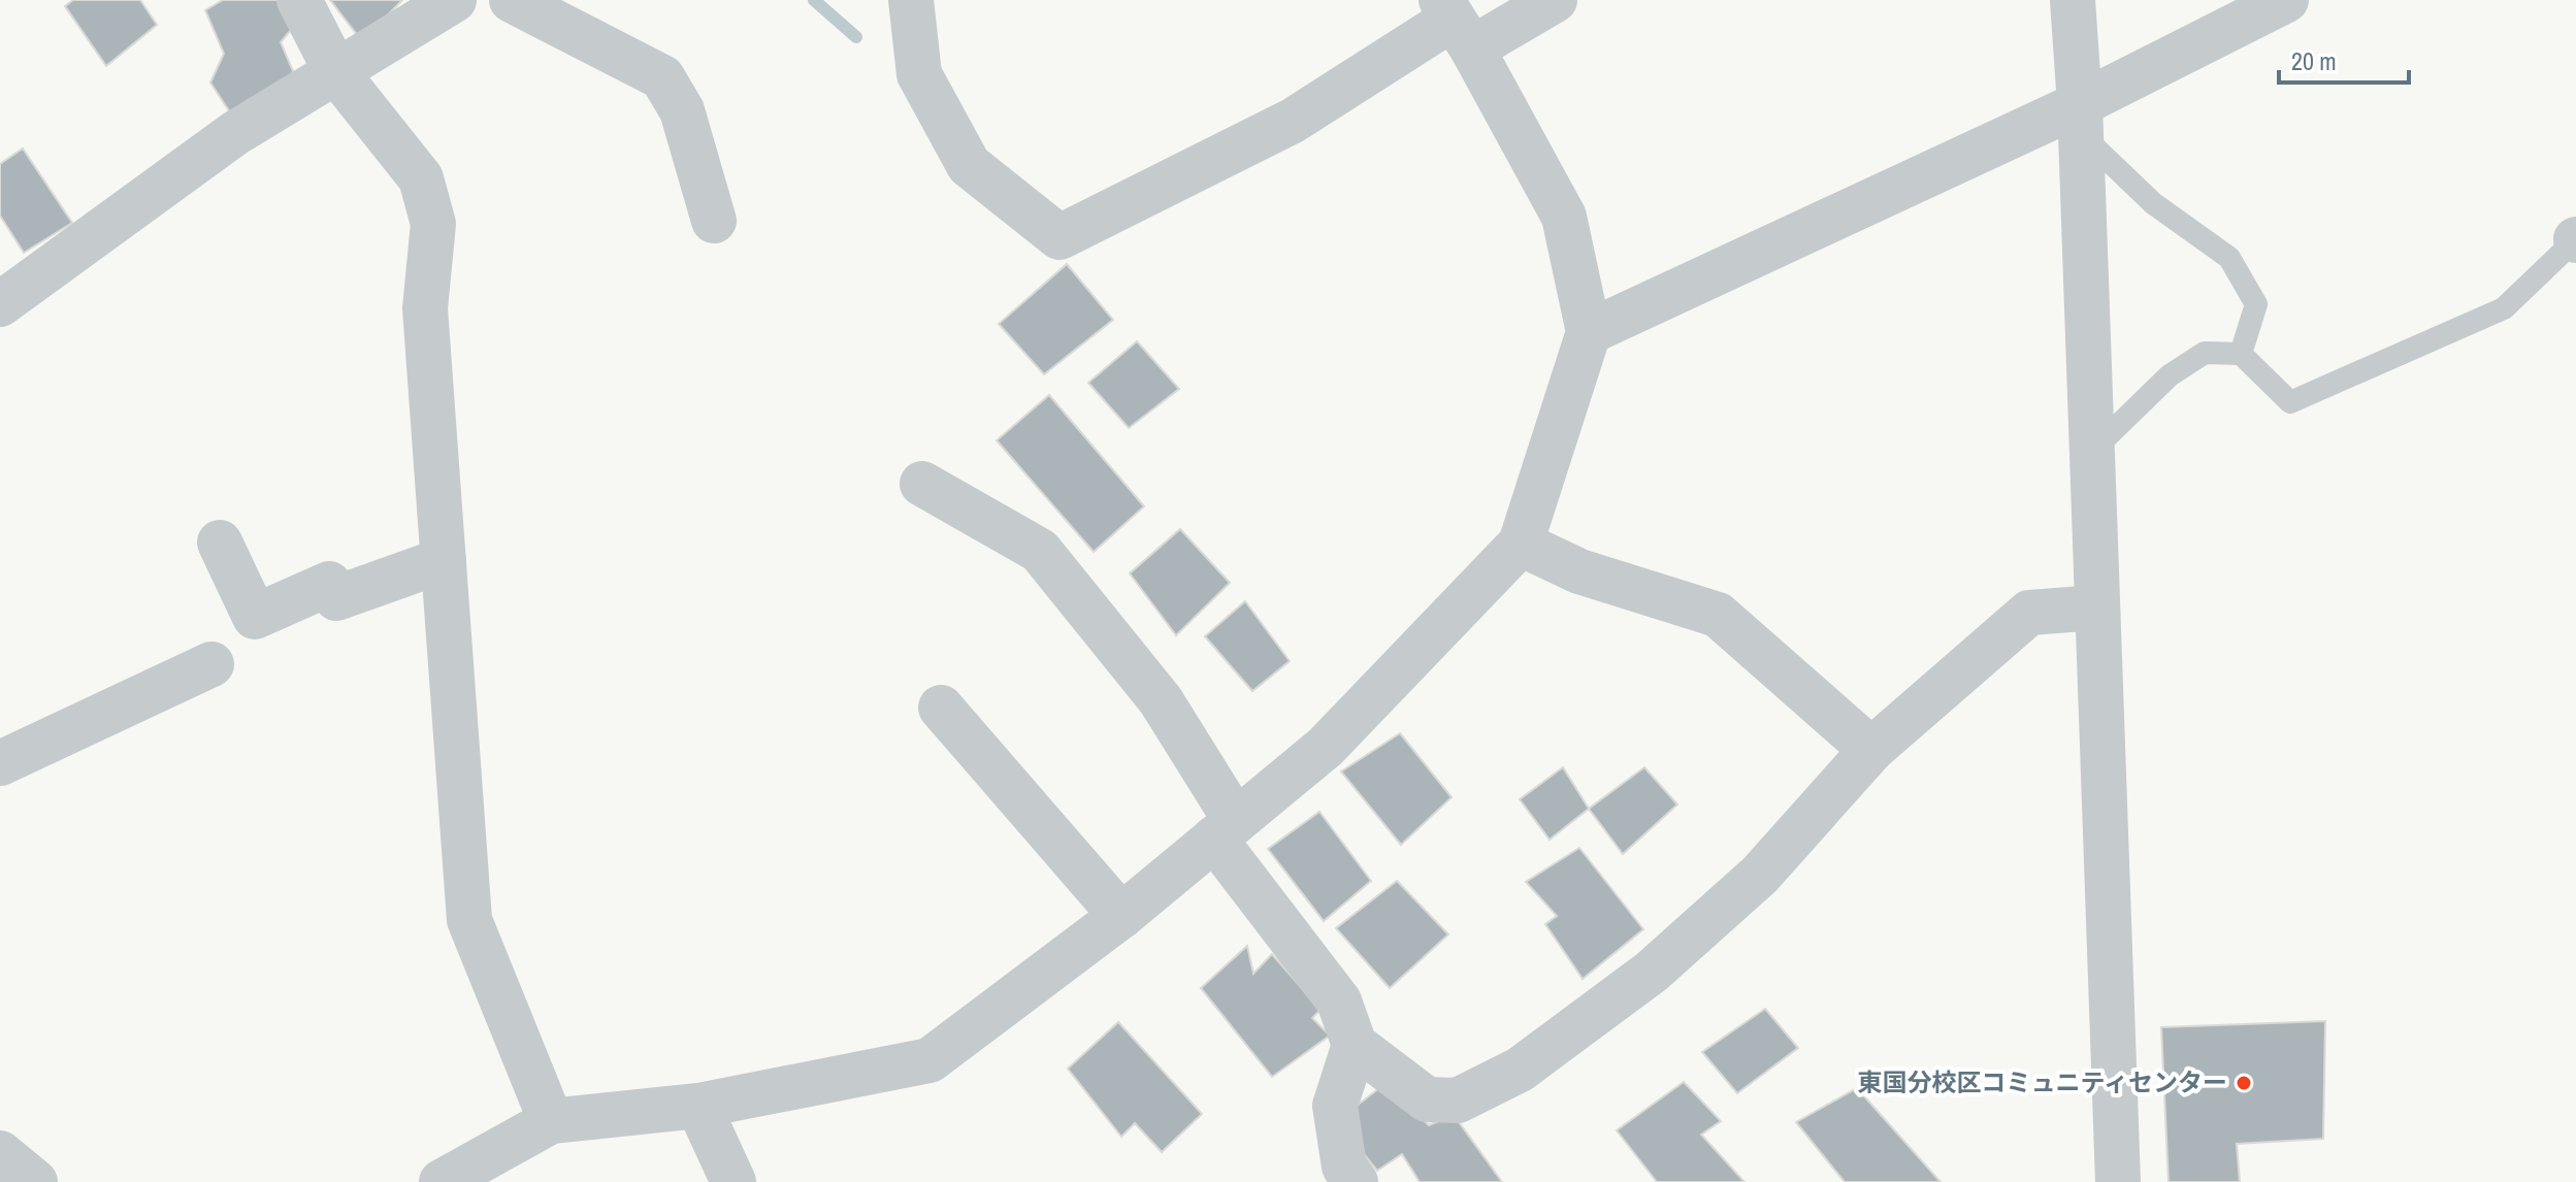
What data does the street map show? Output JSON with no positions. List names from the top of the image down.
{
  "places": ["東国分校区コミュニティセンター"],
  "scale_bar": "20 m"
}
